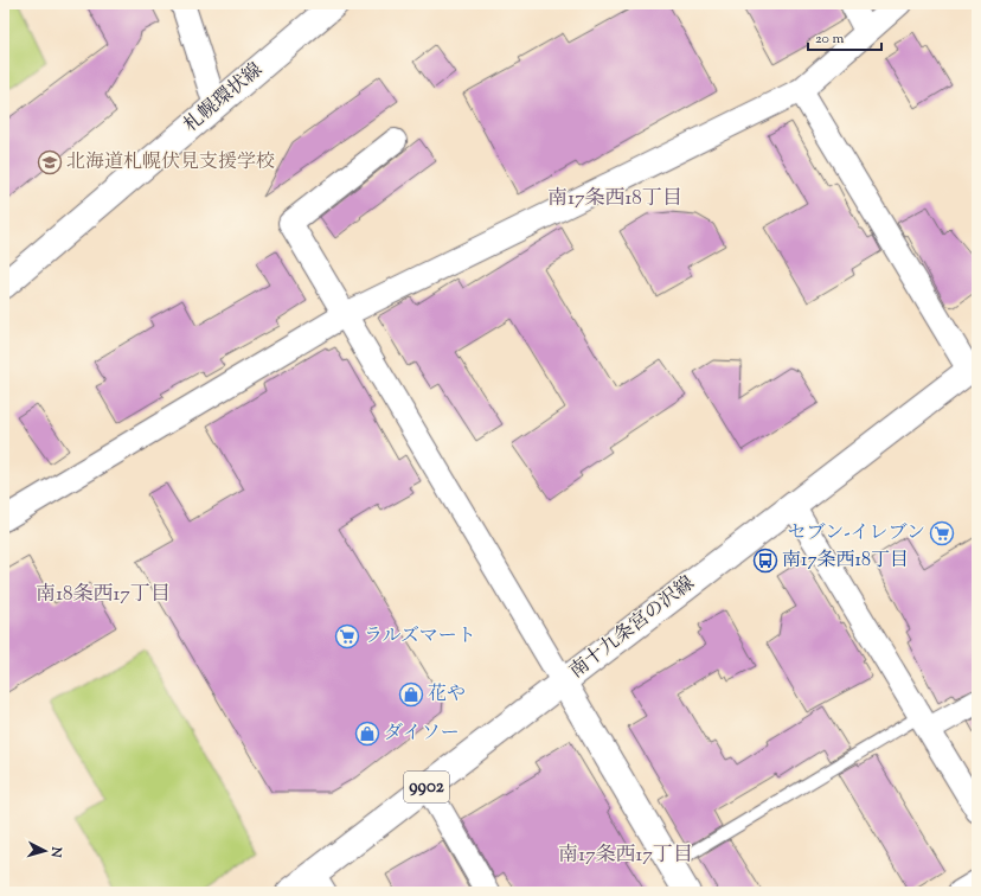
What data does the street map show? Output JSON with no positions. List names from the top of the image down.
{
  "streets": {
    "main road": ["札幌環状線", "南十九条宮の沢線", "9902"]
  },
  "districts": ["南17条西18丁目", "南18条西17丁目", "南17条西17丁目"],
  "places": {
    "school or university": ["北海道札幌伏見支援学校"],
    "supermarket": ["セブン-イレブン", "ラルズマート"],
    "bus stop": ["南17条西18丁目"],
    "shop": ["花や", "ダイソー"]
  },
  "scale_bar": "20 m",
  "north": "right"
}
